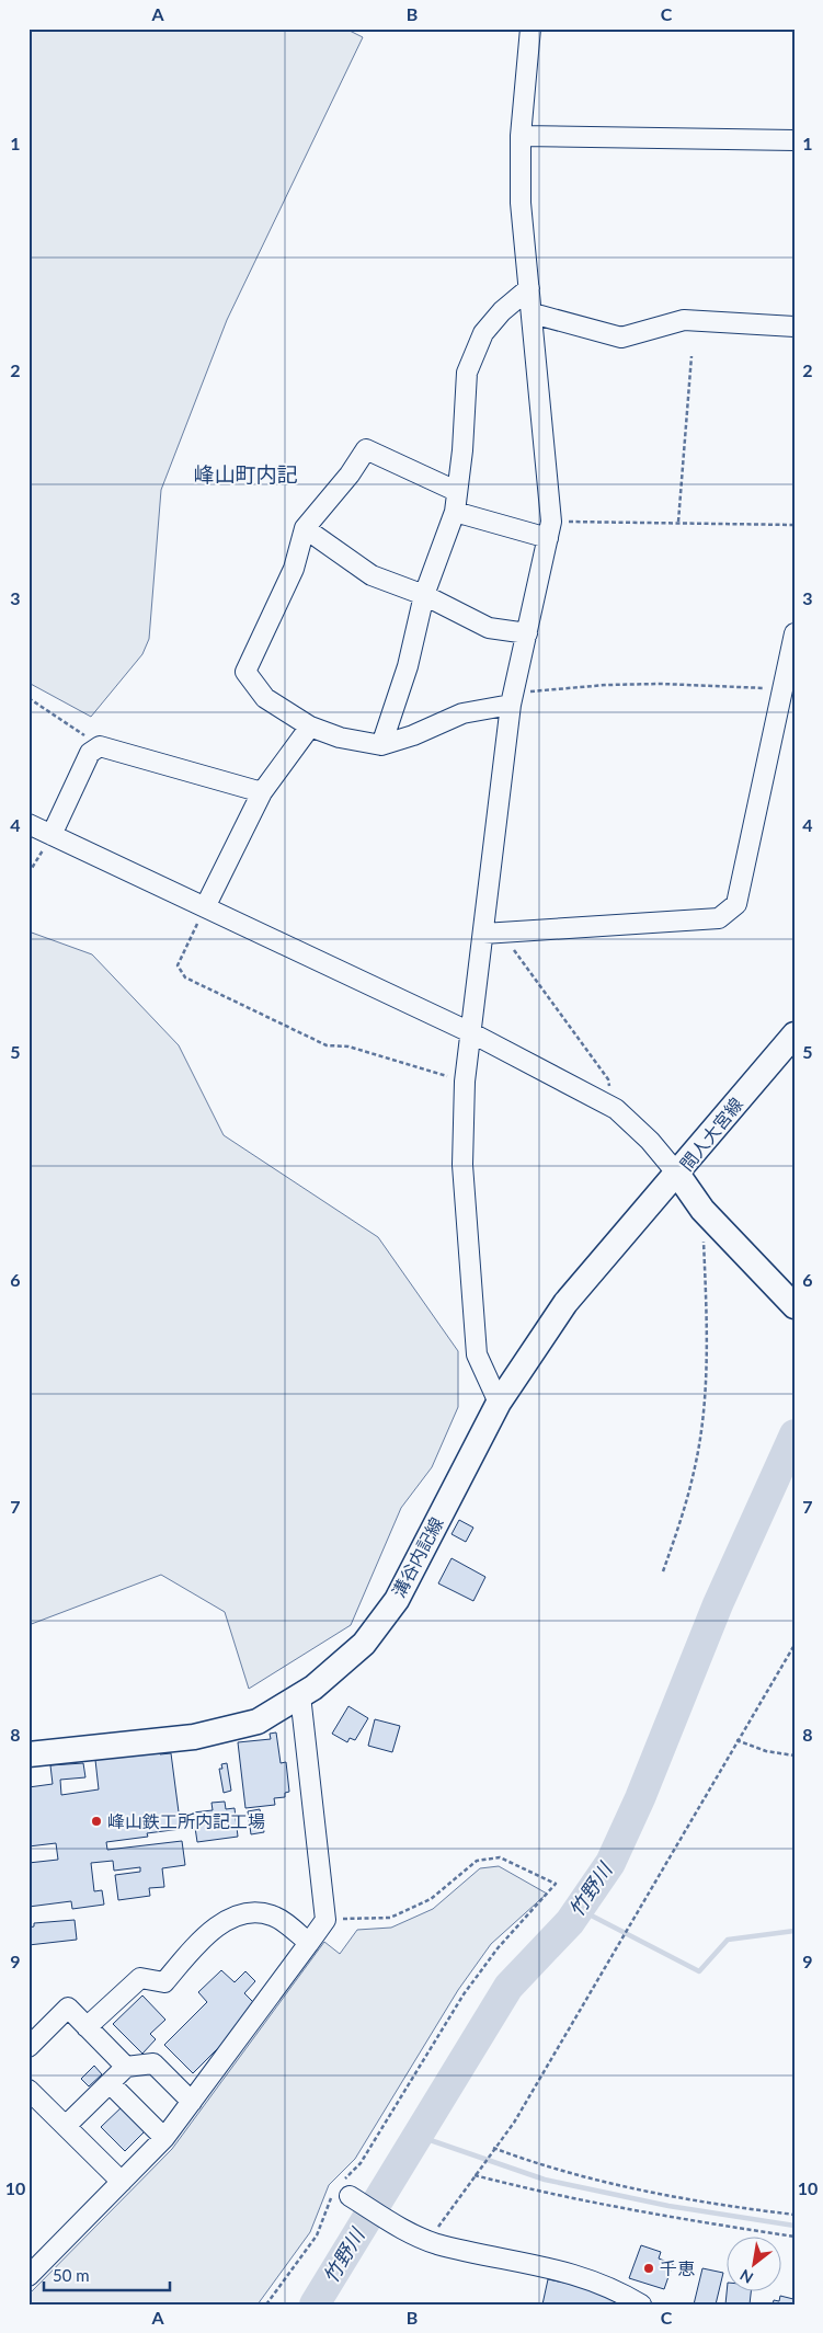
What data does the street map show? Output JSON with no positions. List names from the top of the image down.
{
  "streets": {
    "main road": ["間人大宮線", "溝谷内記線"]
  },
  "crossings": [
    ["間人大宮線", "溝谷内記線"]
  ],
  "districts": ["峰山町内記"],
  "water": ["竹野川"],
  "places": ["峰山鉄工所内記工場", "千恵"],
  "scale_bar": "50 m",
  "north": "bottom left",
  "grid": {
    "columns": ["A", "B", "C"],
    "rows": [
      "1",
      "2",
      "3",
      "4",
      "5",
      "6",
      "7",
      "8",
      "9",
      "10"
    ]
  }
}
